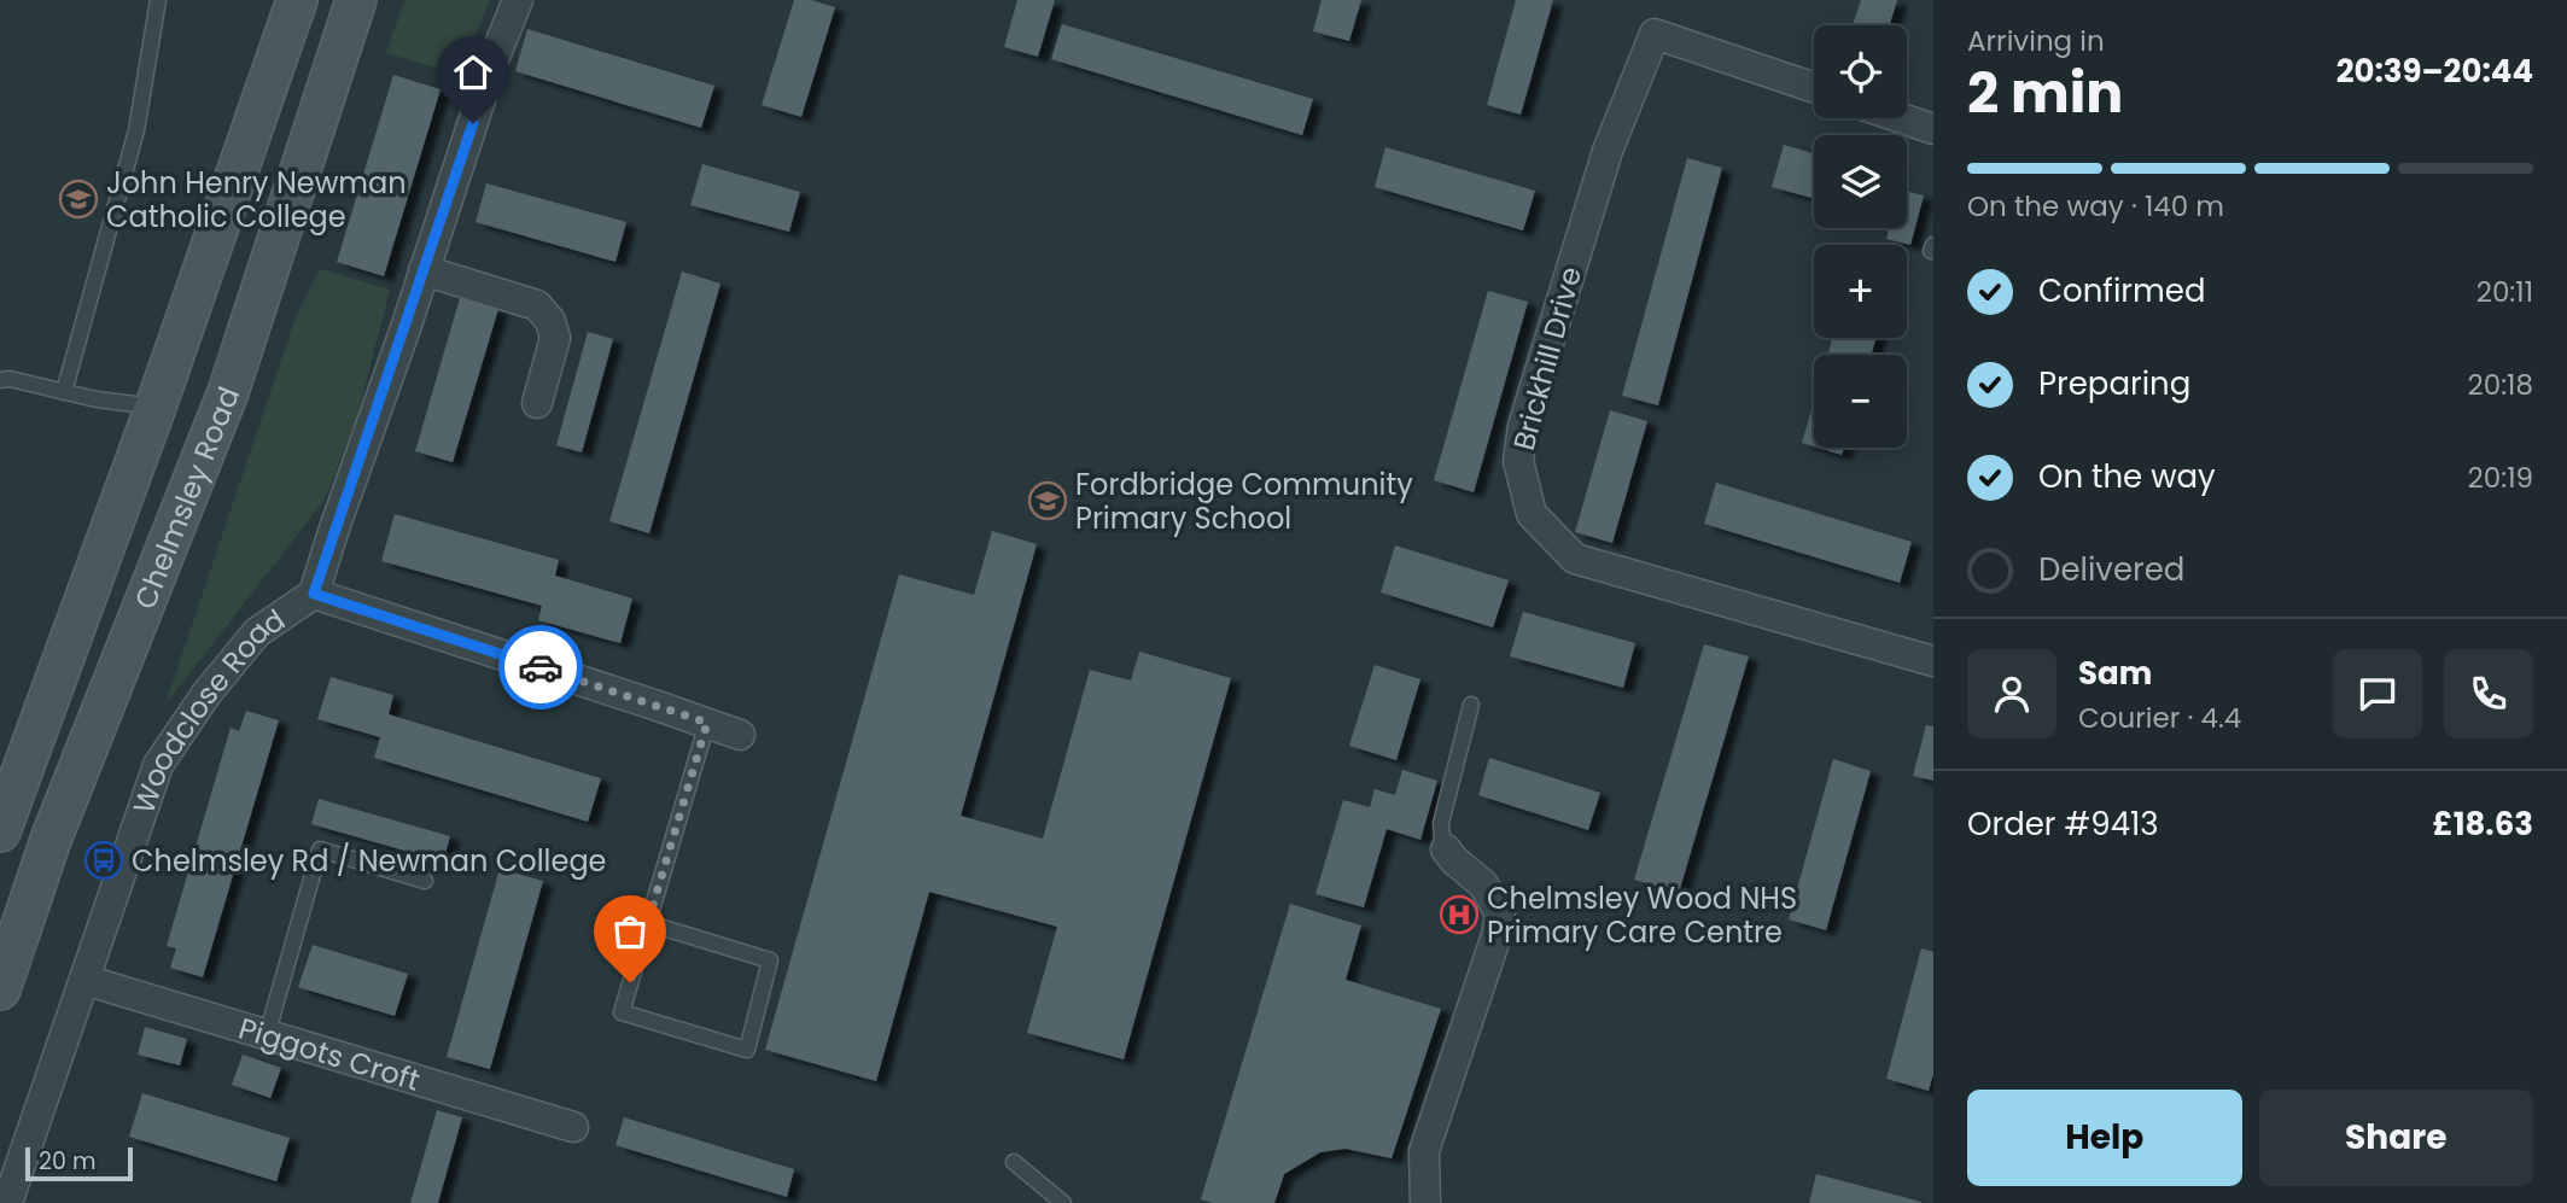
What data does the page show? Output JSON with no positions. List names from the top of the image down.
{
  "streets": {
    "street": [
      "Brickhill Drive",
      "Chelmsley Road",
      "Woodclose Road",
      "Piggots Croft"
    ]
  },
  "crossings": [
    ["Woodclose Road", "Piggots Croft"]
  ],
  "places": {
    "school or university": ["John Henry Newman Catholic College", "Fordbridge Community Primary School"],
    "bus stop": ["Chelmsley Rd / Newman College"],
    "hospital": ["Chelmsley Wood NHS Primary Care Centre"]
  },
  "scale_bar": "20 m",
  "page": {
    "heading": ["2 min", "Arriving in", "20:39–20:44"],
    "panel": [
      "Sam",
      "Courier · 4.4",
      "Order #9413",
      "£18.63"
    ],
    "map_buttons": ["+", "−"],
    "bar": "On the way · 140 m",
    "list": [
      ["Confirmed", "20:11"],
      ["Preparing", "20:18"],
      ["On the way", "20:19"],
      "Delivered"
    ],
    "buttons": ["Help", "Share"],
    "scale": "20 m"
  }
}
